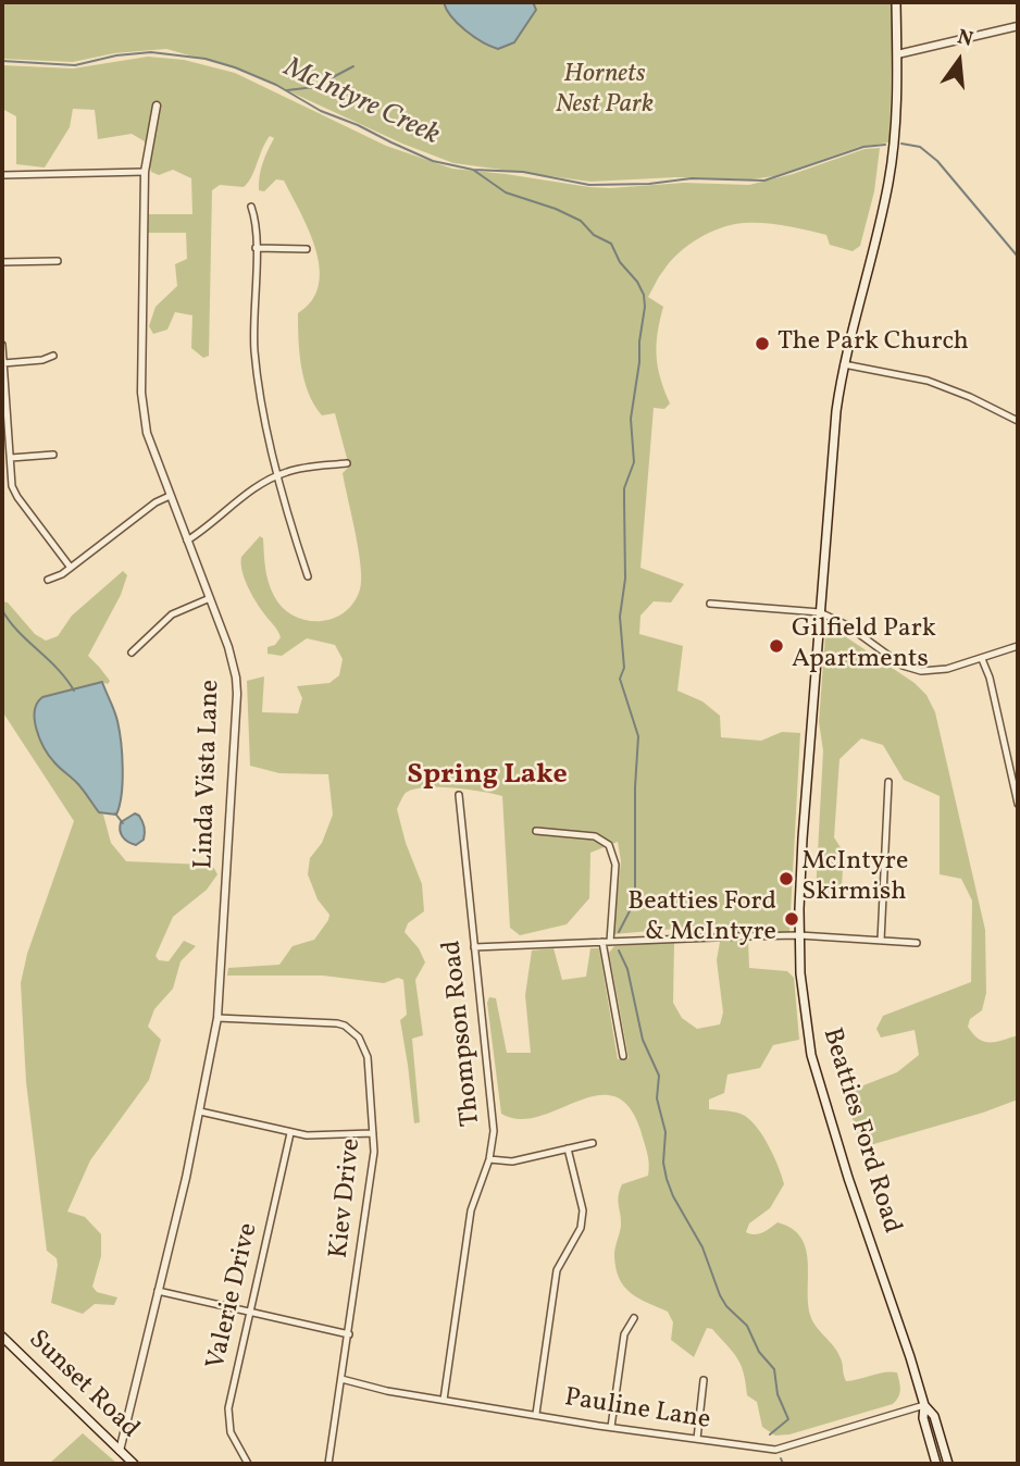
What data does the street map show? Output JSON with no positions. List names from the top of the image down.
{
  "streets": {
    "main road": ["Beatties Ford Road", "Sunset Road"],
    "street": [
      "Linda Vista Lane",
      "Thompson Road",
      "Kiev Drive",
      "Valerie Drive",
      "Pauline Lane"
    ]
  },
  "crossings": [
    ["Linda Vista Lane", "Kiev Drive"],
    ["Linda Vista Lane", "Sunset Road"],
    ["Thompson Road", "Pauline Lane"],
    ["Beatties Ford Road", "Pauline Lane"],
    ["Kiev Drive", "Pauline Lane"]
  ],
  "districts": ["Spring Lake"],
  "water": ["McIntyre Creek"],
  "parks": ["Hornets Nest Park"],
  "places": [
    "The Park Church",
    "Gilfield Park Apartments",
    "McIntyre Skirmish",
    "Beatties Ford & McIntyre"
  ],
  "north": "top"
}
